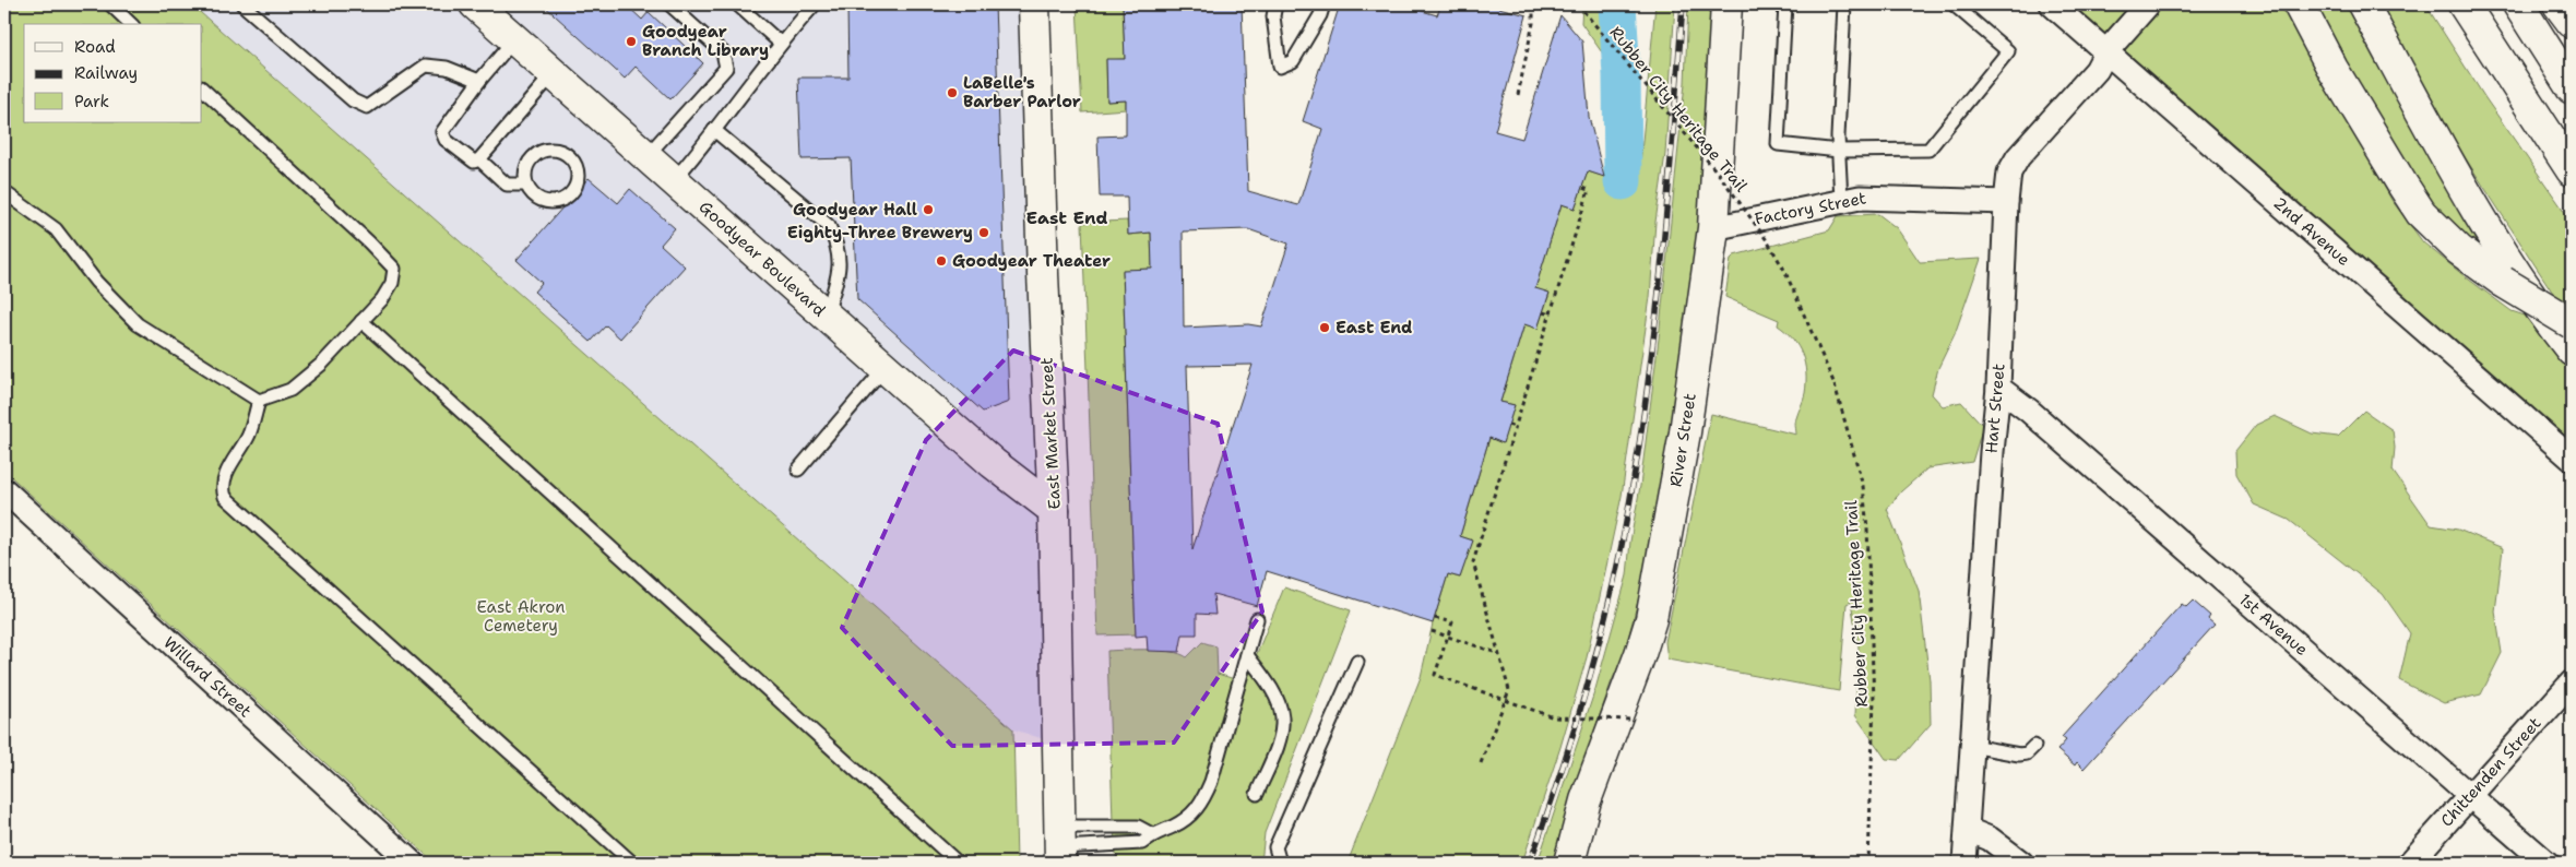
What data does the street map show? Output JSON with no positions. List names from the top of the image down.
{
  "streets": {
    "main road": ["Goodyear Boulevard", "East Market Street", "River Street"],
    "street": [
      "Factory Street",
      "2nd Avenue",
      "Hart Street",
      "1st Avenue",
      "Willard Street",
      "Chittenden Street"
    ],
    "path": ["Rubber City Heritage Trail"]
  },
  "crossings": [
    ["Factory Street", "Hart Street"],
    ["Factory Street", "River Street"],
    ["2nd Avenue", "Hart Street"],
    ["Goodyear Boulevard", "East Market Street"],
    ["Hart Street", "1st Avenue"],
    ["1st Avenue", "Chittenden Street"]
  ],
  "districts": ["East End"],
  "parks": ["East Akron Cemetery"],
  "places": [
    "Goodyear Branch Library",
    "LaBelle's Barber Parlor",
    "Goodyear Hall",
    "Eighty-Three Brewery",
    "Goodyear Theater",
    "East End"
  ],
  "legend": ["Road", "Railway", "Park"]
}
